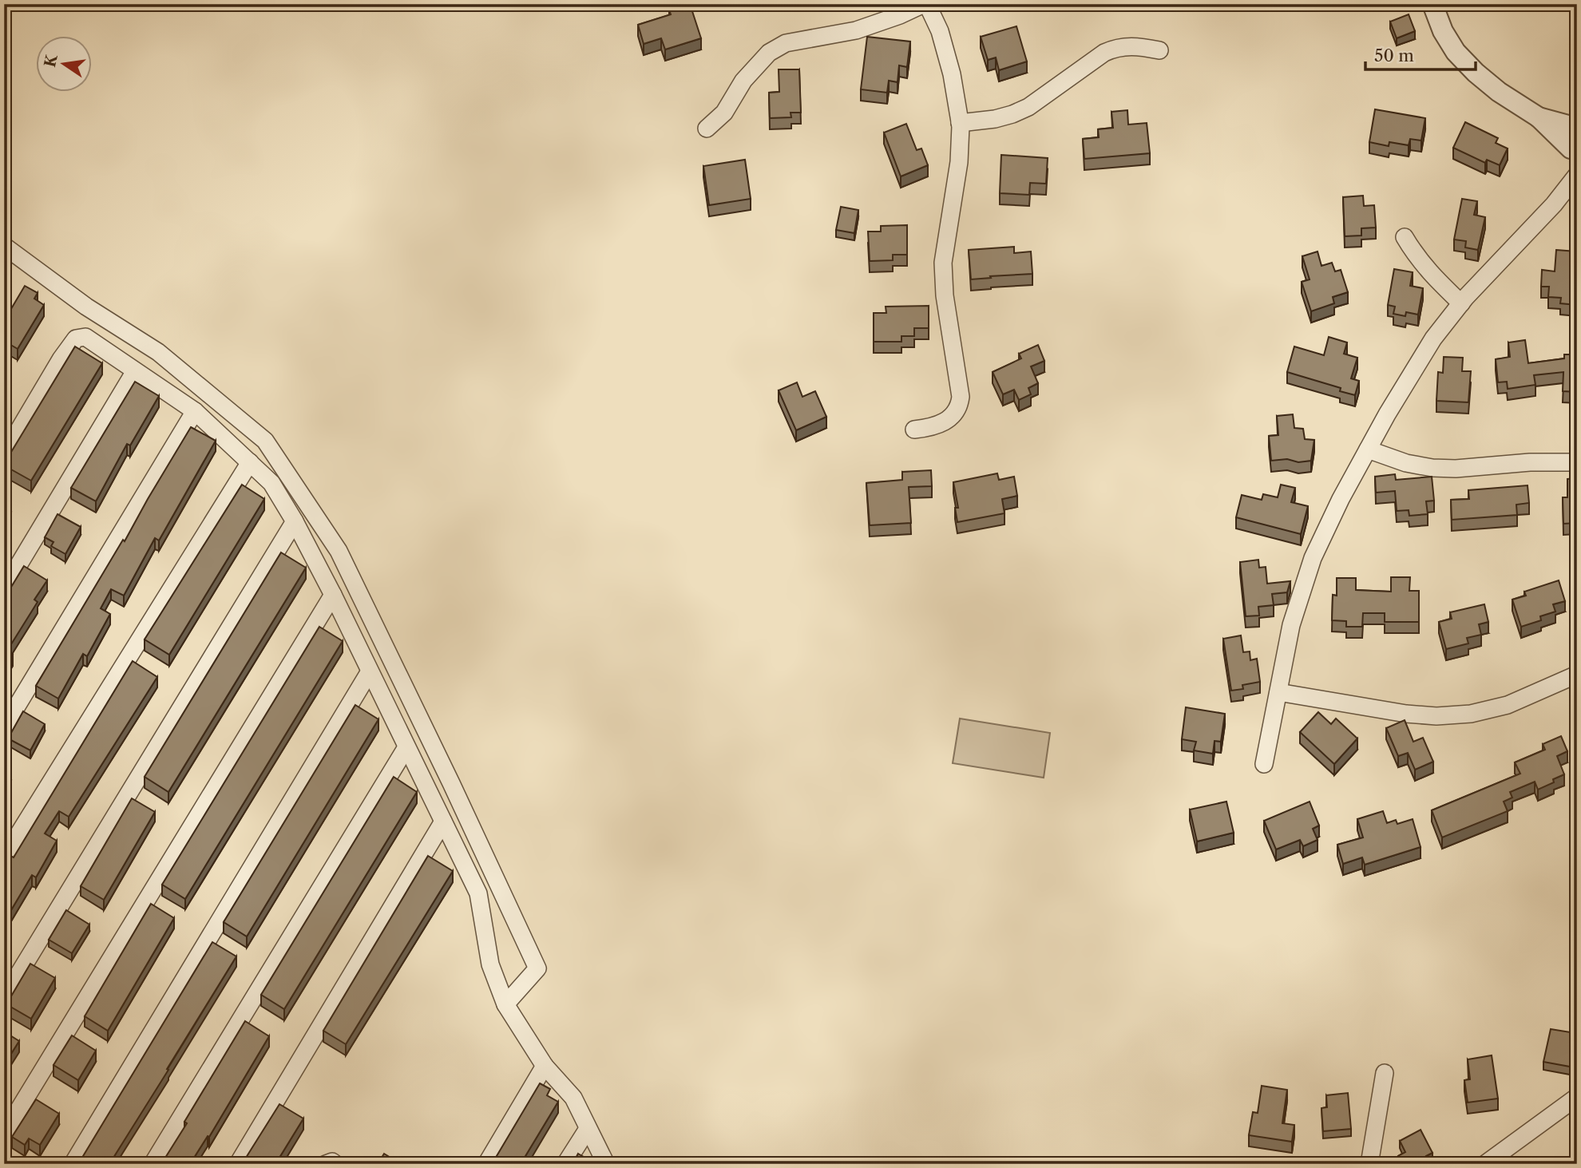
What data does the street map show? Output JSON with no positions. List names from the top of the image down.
{
  "scale_bar": "50 m",
  "north": "left"
}
